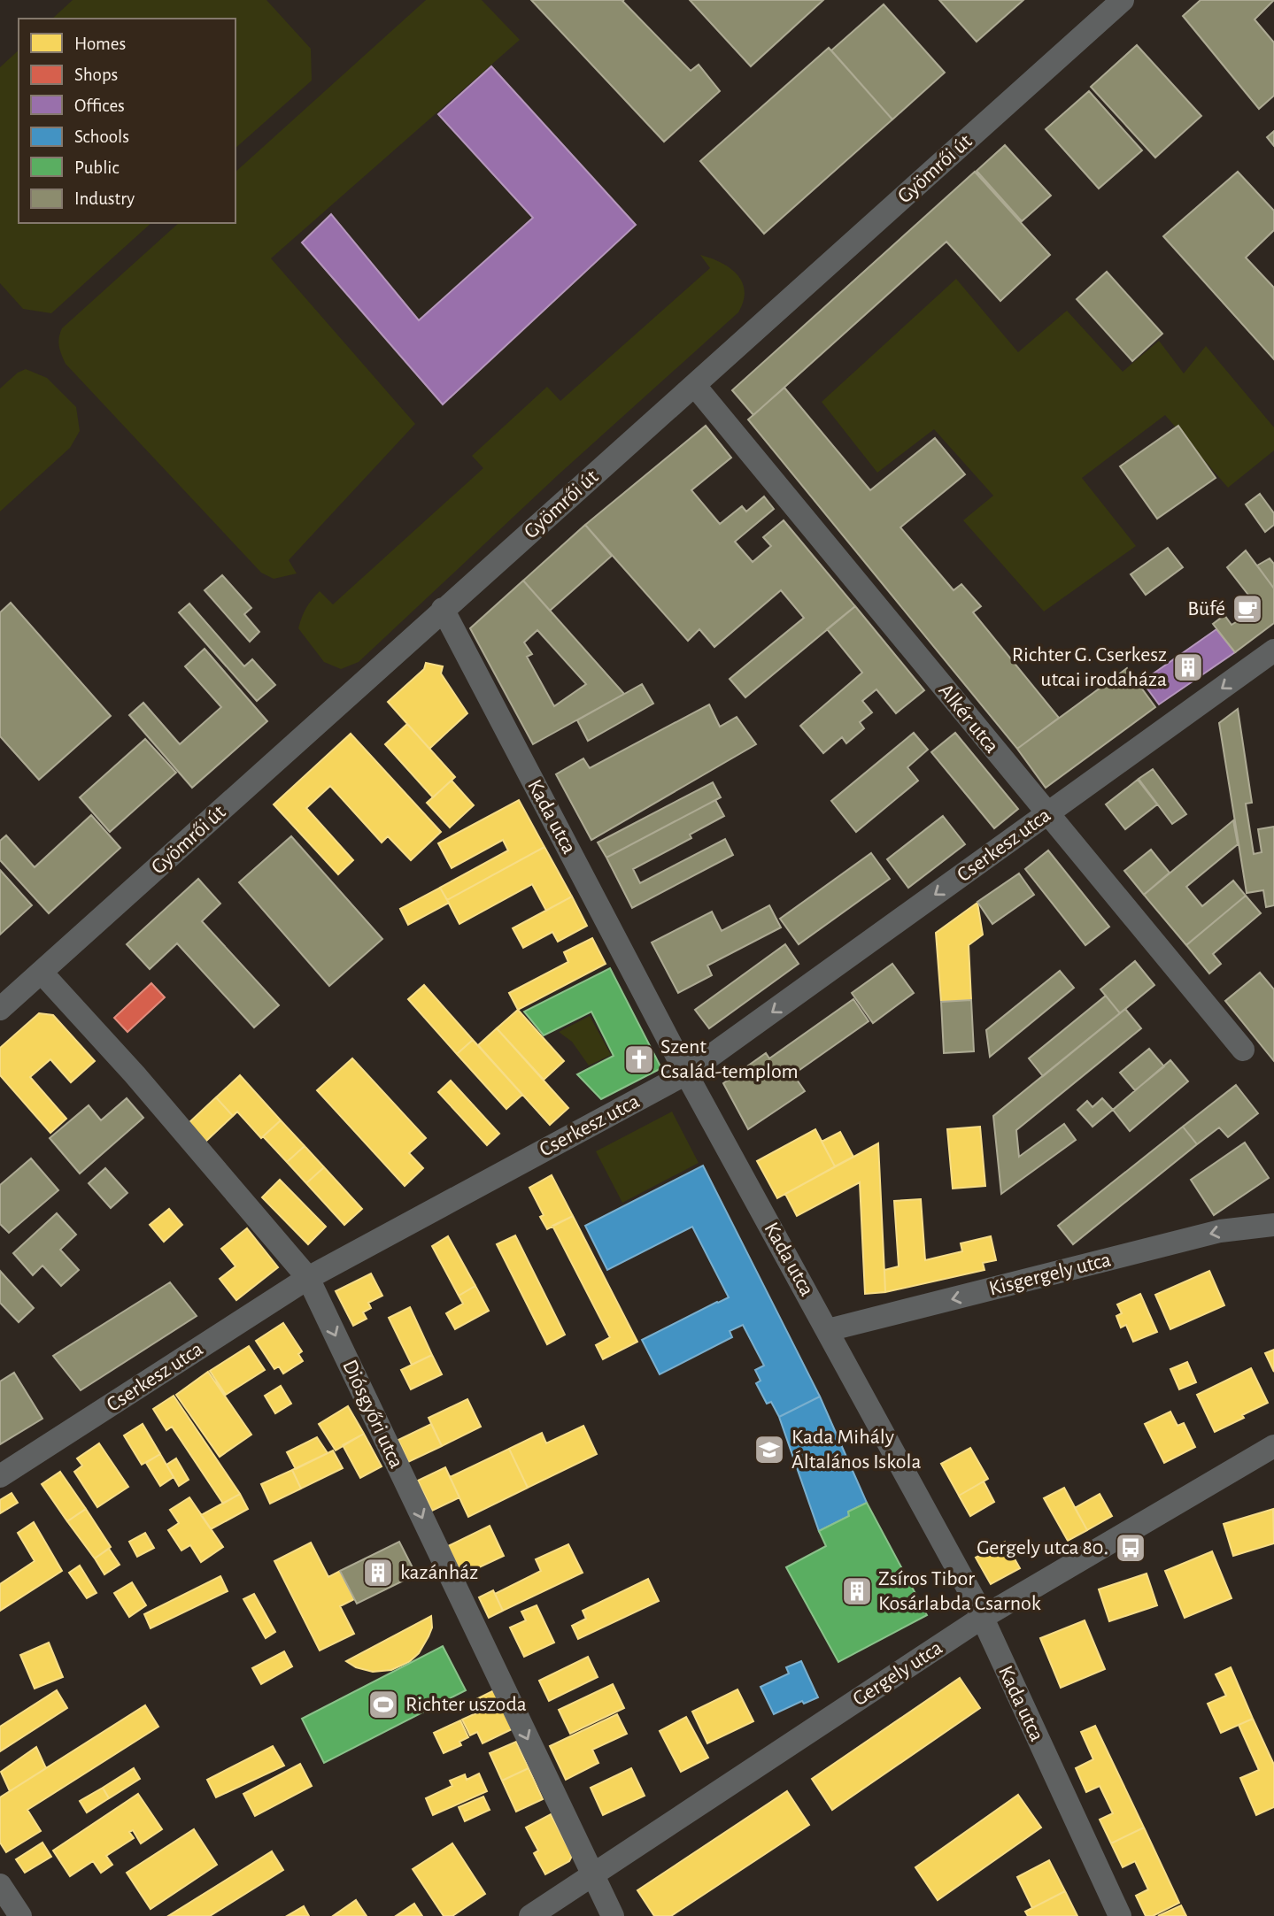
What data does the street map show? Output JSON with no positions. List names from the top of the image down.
{
  "streets": {
    "street": [
      "Gyömrői út",
      "Alkér utca",
      "Kada utca",
      "Cserkesz utca",
      "Kisgergely utca",
      "Diósgyőri utca",
      "Gergely utca"
    ]
  },
  "crossings": [
    ["Gyömrői út", "Alkér utca"],
    ["Gyömrői út", "Kada utca"],
    ["Gyömrői út", "Diósgyőri utca"],
    ["Alkér utca", "Cserkesz utca"],
    ["Kada utca", "Cserkesz utca"],
    ["Kada utca", "Kisgergely utca"],
    ["Kada utca", "Gergely utca"],
    ["Cserkesz utca", "Diósgyőri utca"],
    ["Diósgyőri utca", "Gergely utca"]
  ],
  "one_way": ["Cserkesz utca", "Kisgergely utca", "Diósgyőri utca"],
  "places": {
    "cafe": ["Büfé"],
    "building": ["Richter G. Cserkesz utcai irodaháza", "kazánház", "Zsíros Tibor Kosárlabda Csarnok"],
    "church": ["Szent Család-templom"],
    "school or university": ["Kada Mihály Általános Iskola"],
    "bus stop": ["Gergely utca 80."],
    "sports": ["Richter uszoda"]
  },
  "legend": [
    "Homes",
    "Shops",
    "Offices",
    "Schools",
    "Public",
    "Industry"
  ]
}
